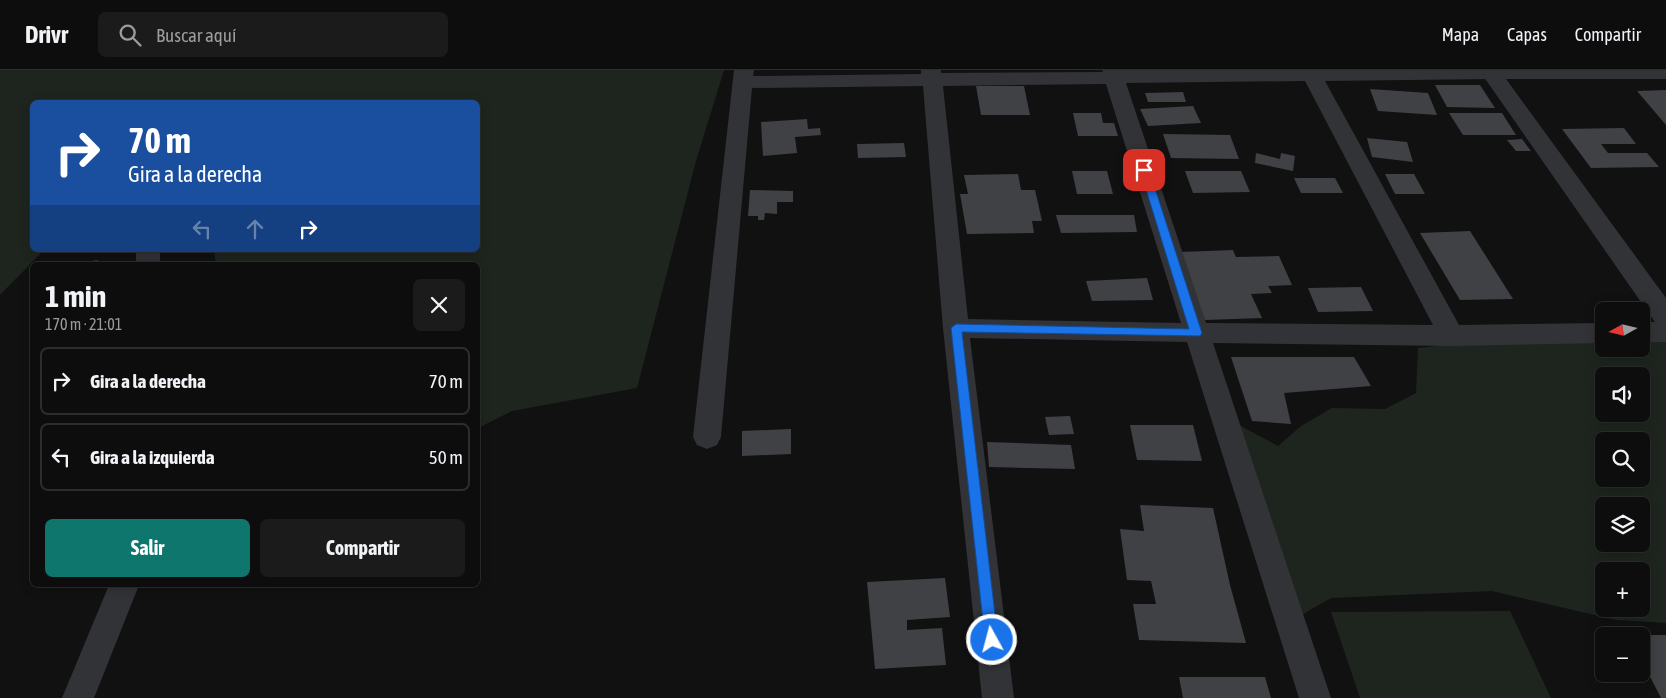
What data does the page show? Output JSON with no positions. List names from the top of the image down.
{
  "north": "left",
  "page": {
    "header": "Drivr",
    "search": "Buscar aquí",
    "nav": ["Mapa", "Capas", "Compartir"],
    "turn": ["70 m", "Gira a la derecha"],
    "heading": ["1 min", "170 m · 21:01"],
    "map_buttons": ["+", "−"],
    "list": [
      {
        "name": "Gira a la derecha",
        "value": "70 m"
      },
      {
        "name": "Gira a la izquierda",
        "value": "50 m"
      }
    ],
    "buttons": ["Salir", "Compartir"]
  }
}
